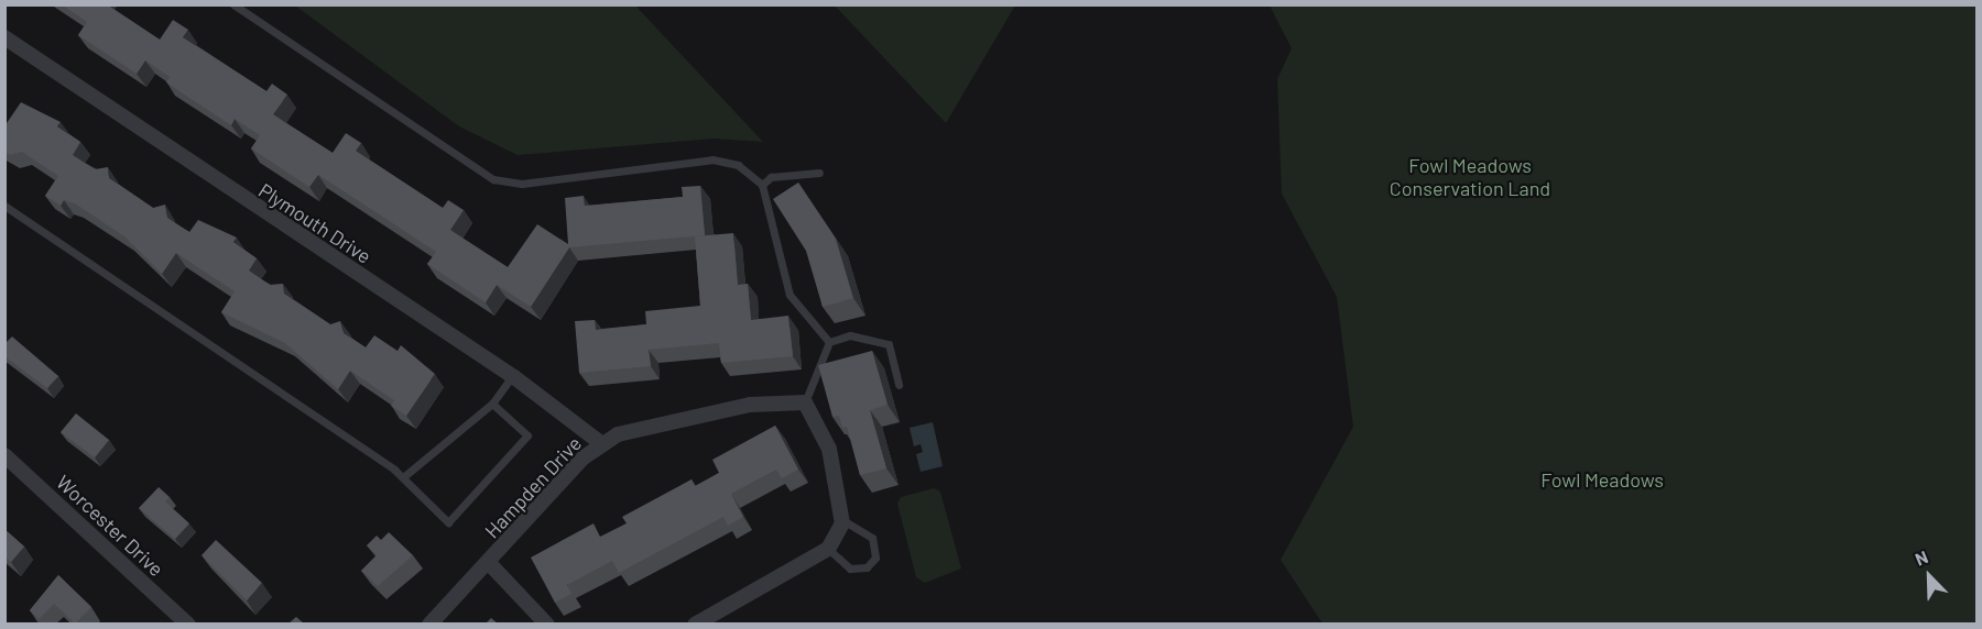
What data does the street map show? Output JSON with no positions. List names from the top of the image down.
{
  "streets": {
    "street": ["Plymouth Drive", "Hampden Drive", "Worcester Drive"]
  },
  "crossings": [
    ["Plymouth Drive", "Hampden Drive"]
  ],
  "parks": ["Fowl Meadows Conservation Land", "Fowl Meadows"],
  "north": "top left"
}
